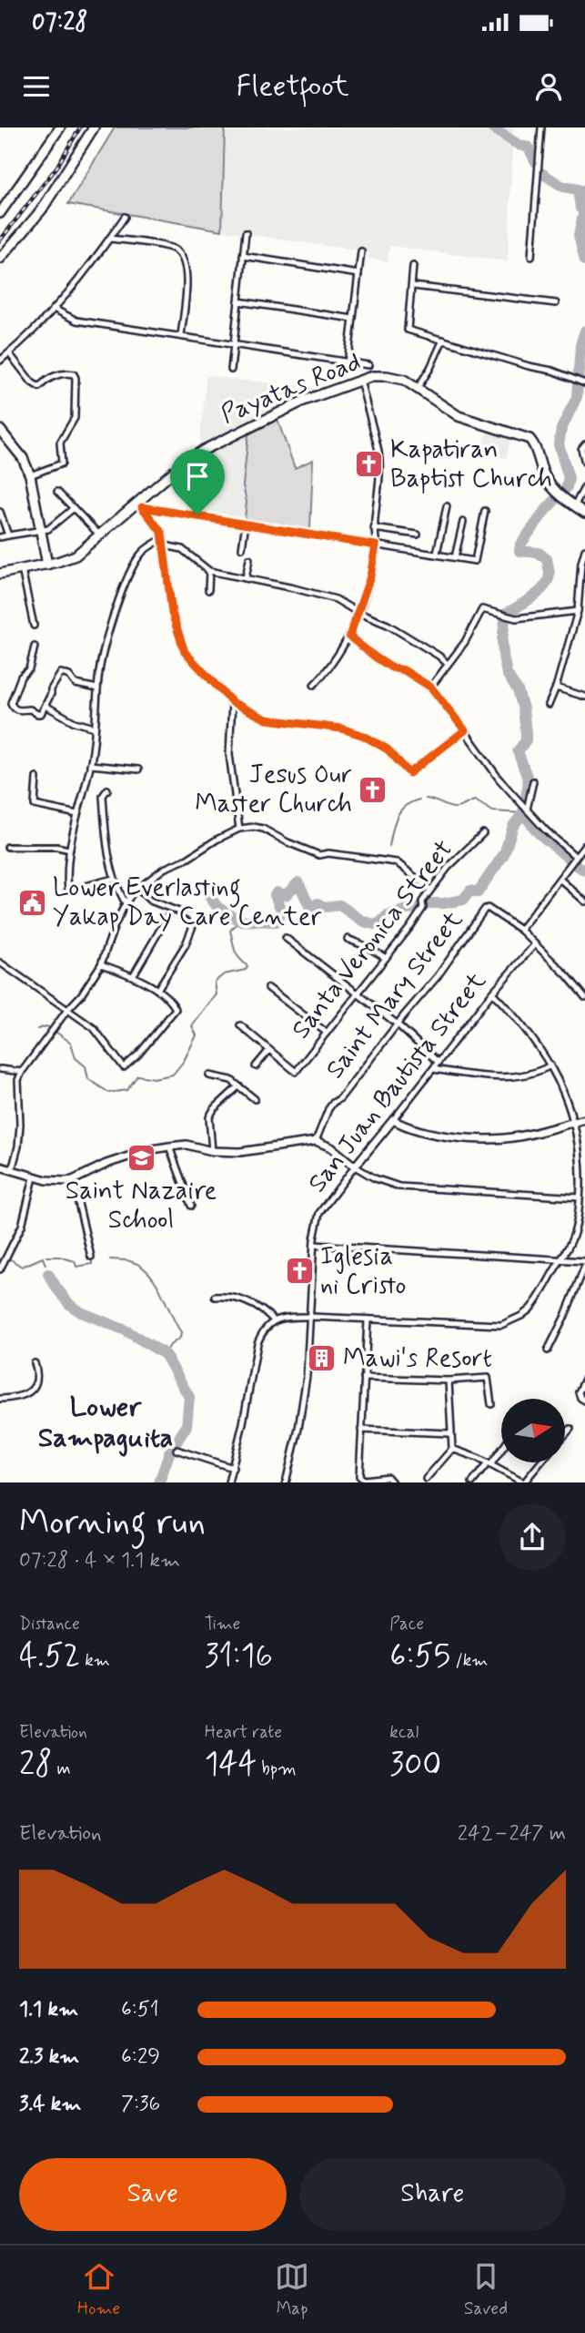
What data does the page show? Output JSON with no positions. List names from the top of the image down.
{
  "streets": {
    "main road": ["Payatas Road"],
    "street": ["Santa Veronica Street", "Saint Mary Street", "San Juan Bautista Street"]
  },
  "districts": ["Lower Sampaguita"],
  "places": {
    "church": ["Kapatiran Baptist Church", "Jesus Our Master Church", "Iglesia ni Cristo"],
    "public building": ["Lower Everlasting Yakap Day Care Center"],
    "school or university": ["Saint Nazaire School"],
    "building": ["Mawi's Resort"]
  },
  "north": "right",
  "page": {
    "status": "07:28",
    "header": "Fleetfoot",
    "heading": ["Morning run", "07:28 · 4 × 1.1 km"],
    "stats": [
      ["Distance", "4.52 km"],
      ["Time", "31:16"],
      ["Pace", "6:55 /km"],
      ["Elevation", "28 m"],
      ["Heart rate", "144 bpm"],
      ["kcal", "300"]
    ],
    "chart": ["Elevation", "242–247 m"],
    "list": [
      {
        "name": "1.1 km",
        "note": "6:51"
      },
      {
        "name": "2.3 km",
        "note": "6:29"
      },
      {
        "name": "3.4 km",
        "note": "7:36"
      }
    ],
    "buttons": ["Save", "Share"],
    "tabs": ["Home", "Map", "Saved"]
  }
}
